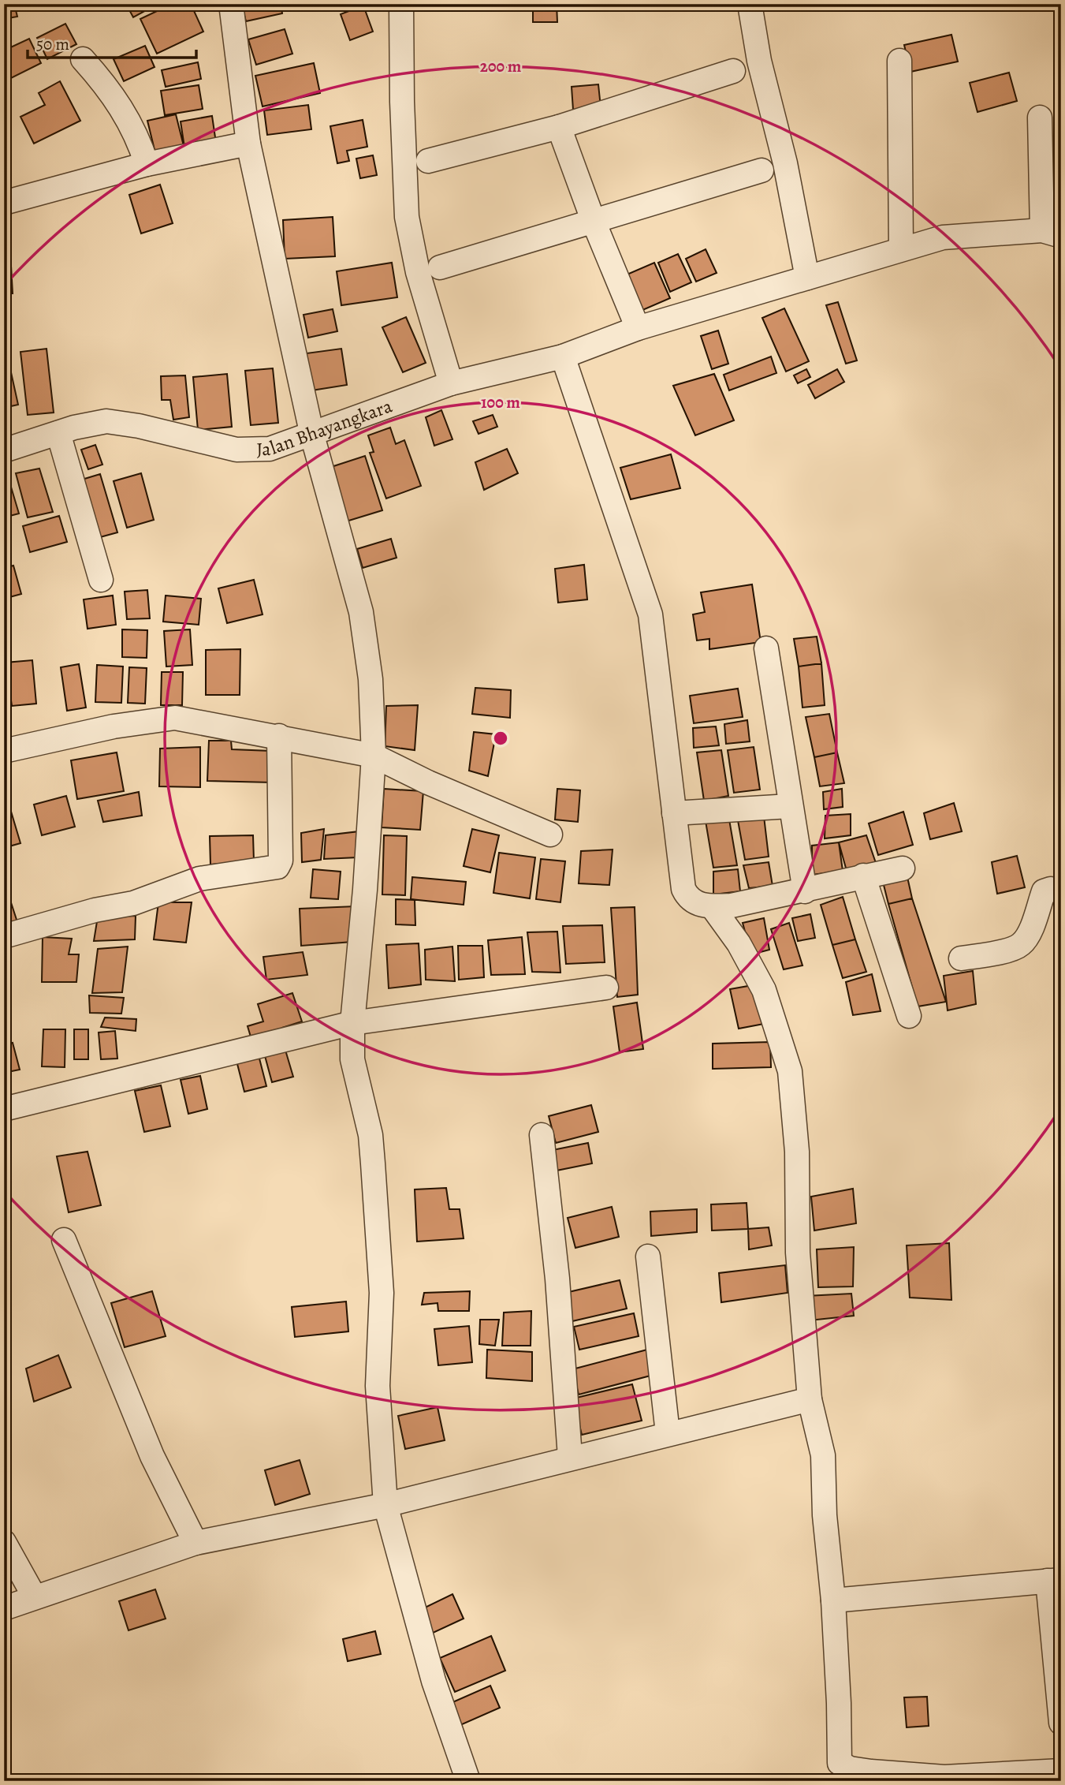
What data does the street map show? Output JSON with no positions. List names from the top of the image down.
{
  "streets": {
    "street": ["Jalan Bhayangkara"]
  },
  "scale_bar": "50 m",
  "rings": ["200 m", "100 m"]
}
